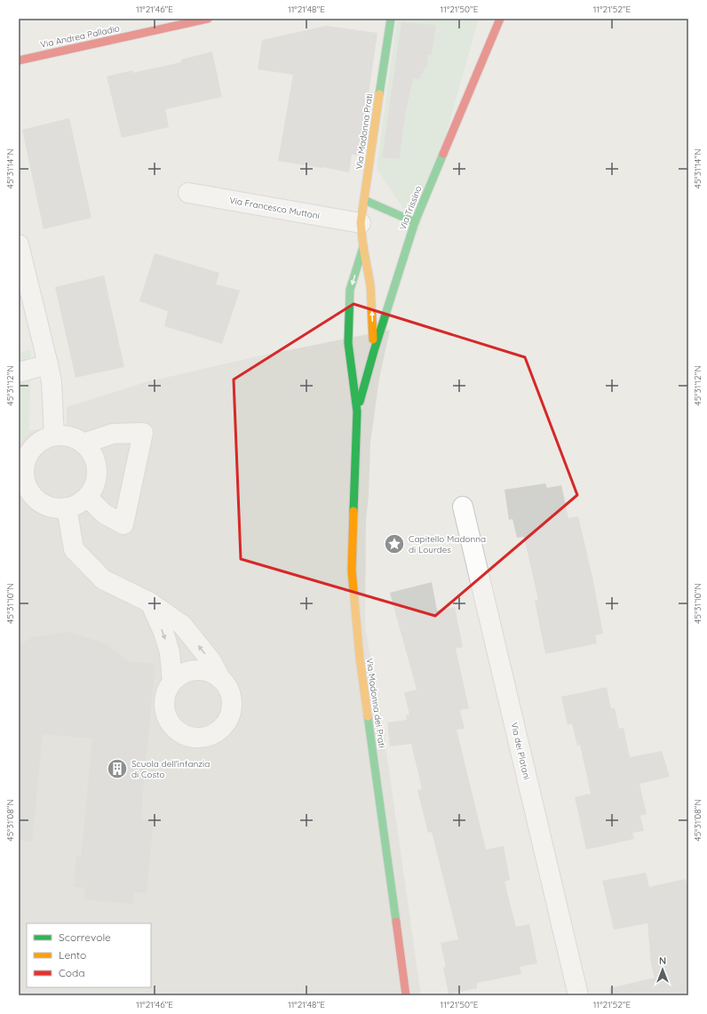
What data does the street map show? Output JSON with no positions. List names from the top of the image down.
{
  "streets": {
    "main road": [
      "Via Andrea Palladio",
      "Via Madonna Prati",
      "Via Trissino",
      "Via Madonna dei Prati"
    ],
    "street": ["Via Francesco Muttoni", "Via dei Platani"]
  },
  "crossings": [
    ["Via Madonna Prati", "Via Francesco Muttoni"],
    ["Via Madonna Prati", "Via Trissino"],
    ["Via Trissino", "Via Madonna dei Prati"]
  ],
  "places": {
    "place": ["Capitello Madonna di Lourdes"],
    "building": ["Scuola dell'infanzia di Costo"]
  },
  "legend": ["Scorrevole", "Lento", "Coda"],
  "north": "top",
  "coordinates": [
    "11°21'46\"E",
    "11°21'48\"E",
    "11°21'50\"E",
    "11°21'52\"E",
    "45°31'14\"N",
    "45°31'12\"N",
    "45°31'10\"N",
    "45°31'08\"N"
  ]
}
